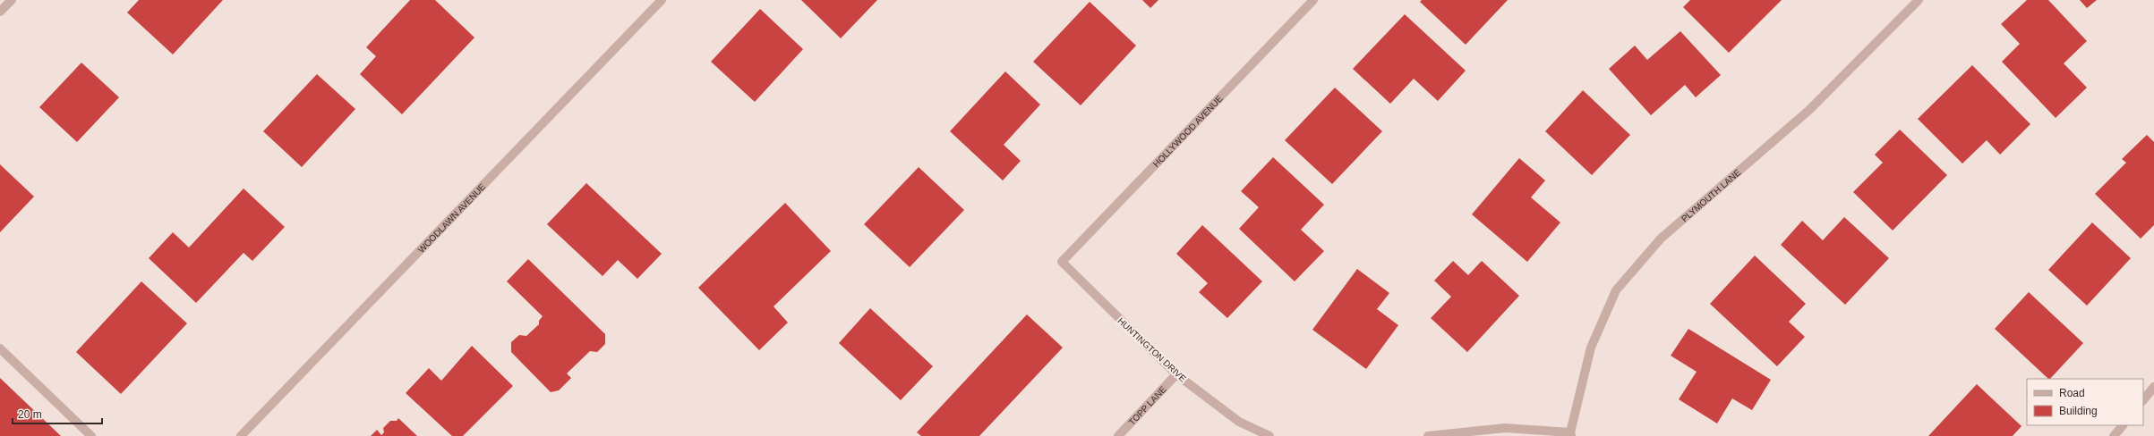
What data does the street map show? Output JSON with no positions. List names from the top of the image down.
{
  "streets": {
    "street": [
      "HOLLYWOOD AVENUE",
      "PLYMOUTH LANE",
      "WOODLAWN AVENUE",
      "HUNTINGTON DRIVE",
      "TOPP LANE"
    ]
  },
  "crossings": [
    ["HOLLYWOOD AVENUE", "HUNTINGTON DRIVE"],
    ["HUNTINGTON DRIVE", "TOPP LANE"]
  ],
  "legend": ["Road", "Building"],
  "scale_bar": "20 m"
}
